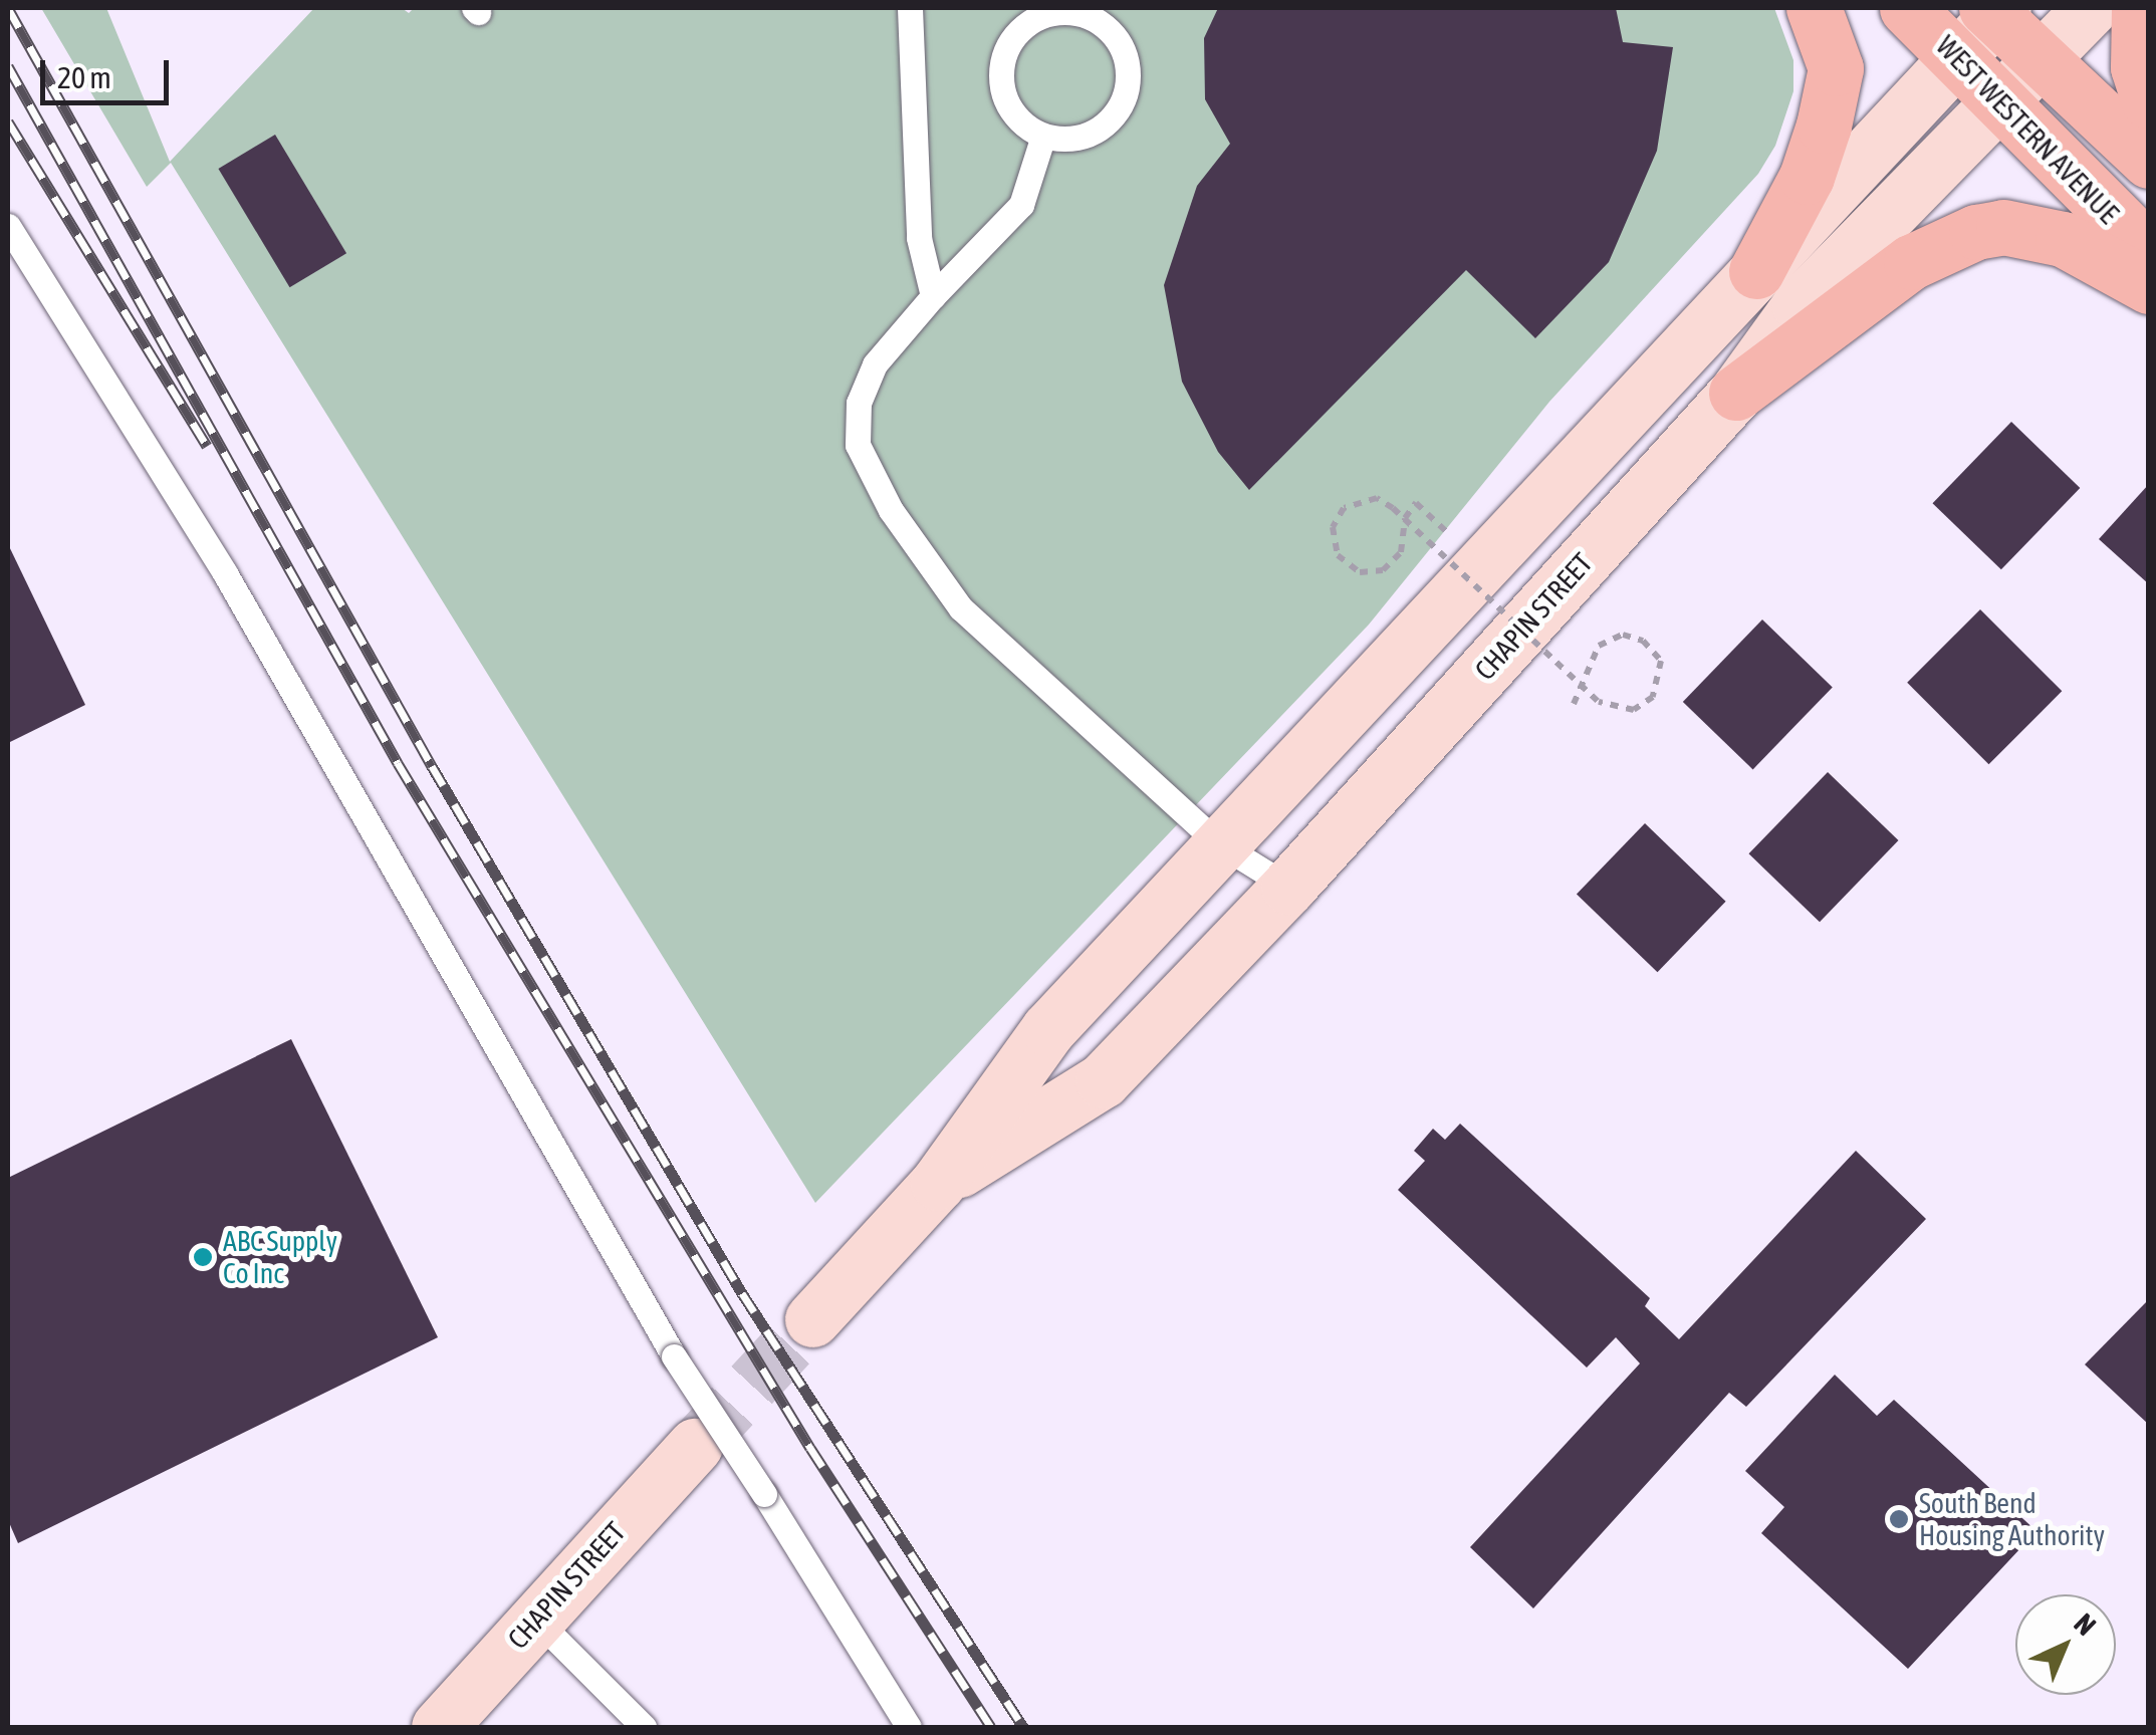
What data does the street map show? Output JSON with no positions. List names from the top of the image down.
{
  "streets": {
    "main road": ["WEST WESTERN AVENUE", "CHAPIN STREET"]
  },
  "crossings": [
    ["WEST WESTERN AVENUE", "CHAPIN STREET"]
  ],
  "places": ["ABC Supply Co Inc", "South Bend Housing Authority"],
  "scale_bar": "20 m",
  "north": "top right"
}
